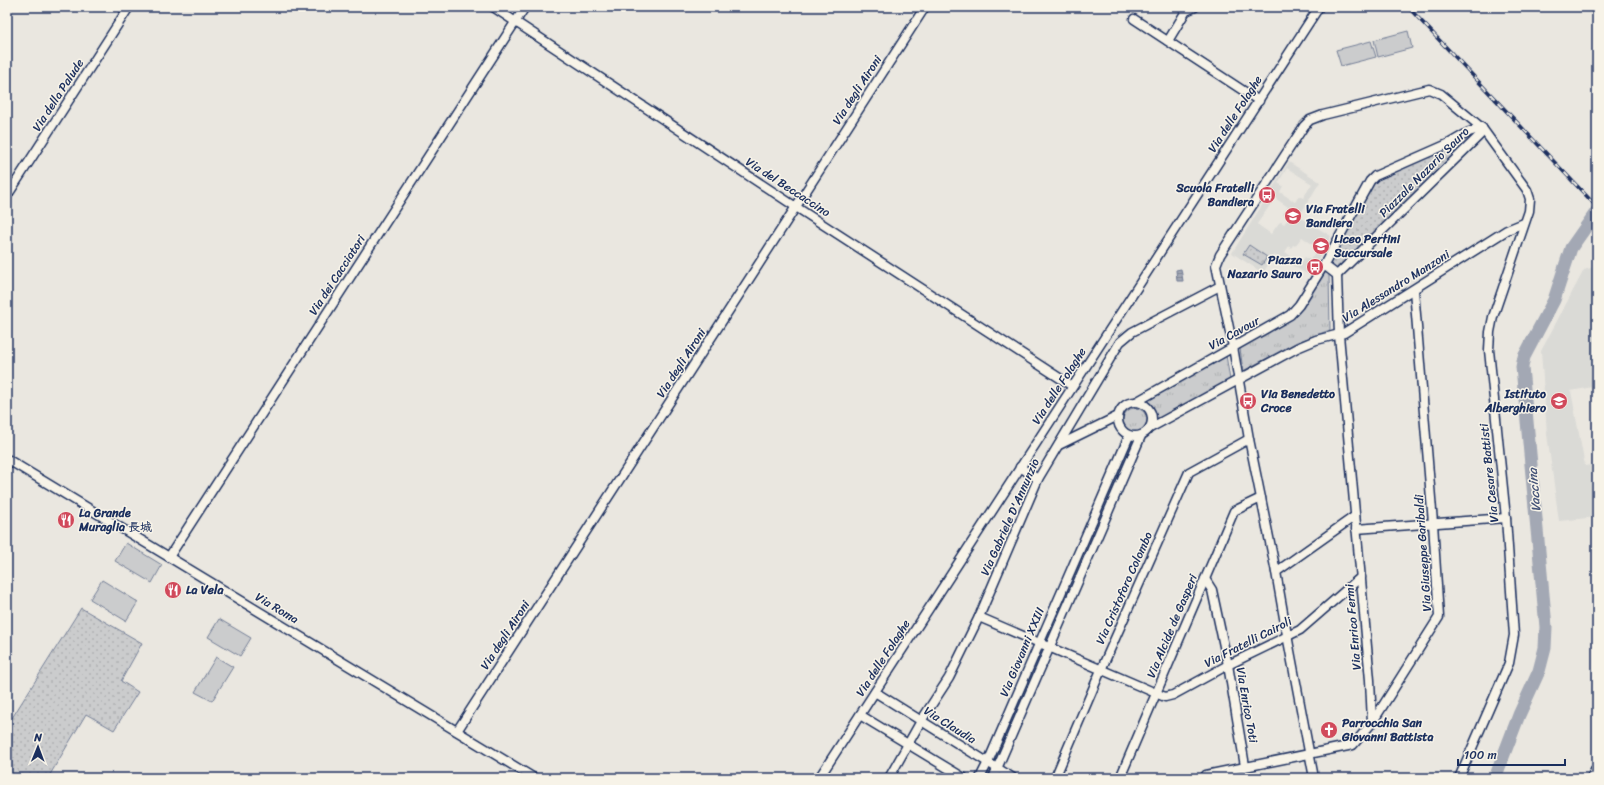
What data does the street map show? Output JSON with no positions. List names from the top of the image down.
{
  "streets": {
    "street": [
      "Via degli Aironi",
      "Via della Palude",
      "Via delle Folaghe",
      "Piazzale Nazario Sauro",
      "Via del Beccaccino",
      "Via dei Cacciatori",
      "Via Alessandro Manzoni",
      "Via Cavour",
      "Via Cesare Battisti",
      "Via Gabriele D'Annunzio",
      "Via Giuseppe Garibaldi",
      "Via Cristoforo Colombo",
      "Via Roma",
      "Via Alcide de Gasperi",
      "Via Enrico Fermi",
      "Via Fratelli Cairoli",
      "Via Giovanni XXIII",
      "Via Enrico Toti",
      "Via Claudia"
    ]
  },
  "crossings": [
    ["Via degli Aironi", "Via del Beccaccino"],
    ["Via degli Aironi", "Via Roma"],
    ["Via delle Folaghe", "Via del Beccaccino"],
    ["Via delle Folaghe", "Via Claudia"],
    ["Piazzale Nazario Sauro", "Via Cavour"],
    ["Piazzale Nazario Sauro", "Via Cesare Battisti"],
    ["Piazzale Nazario Sauro", "Via Enrico Fermi"],
    ["Via del Beccaccino", "Via dei Cacciatori"],
    ["Via dei Cacciatori", "Via Roma"],
    ["Via Alessandro Manzoni", "Via Cavour"],
    ["Via Alessandro Manzoni", "Via Cesare Battisti"],
    ["Via Alessandro Manzoni", "Via Giuseppe Garibaldi"],
    ["Via Alessandro Manzoni", "Via Enrico Fermi"],
    ["Via Alessandro Manzoni", "Via Giovanni XXIII"],
    ["Via Cavour", "Via Giovanni XXIII"],
    ["Via Gabriele D'Annunzio", "Via Claudia"],
    ["Via Giuseppe Garibaldi", "Via Enrico Fermi"],
    ["Via Giuseppe Garibaldi", "Via Enrico Toti"],
    ["Via Alcide de Gasperi", "Via Fratelli Cairoli"],
    ["Via Alcide de Gasperi", "Via Enrico Toti"],
    ["Via Enrico Fermi", "Via Fratelli Cairoli"],
    ["Via Fratelli Cairoli", "Via Enrico Toti"],
    ["Via Giovanni XXIII", "Via Claudia"]
  ],
  "water": ["Vaccina"],
  "places": {
    "bus stop": ["Scuola Fratelli Bandiera", "Piazza Nazario Sauro", "Via Benedetto Croce"],
    "school or university": ["Via Fratelli Bandiera", "Liceo Pertini Succursale", "Istituto Alberghiero"],
    "restaurant": ["La Grande Muraglia 長城", "La Vela"],
    "church": ["Parrocchia San Giovanni Battista"]
  },
  "scale_bar": "100 m",
  "north": "top"
}
